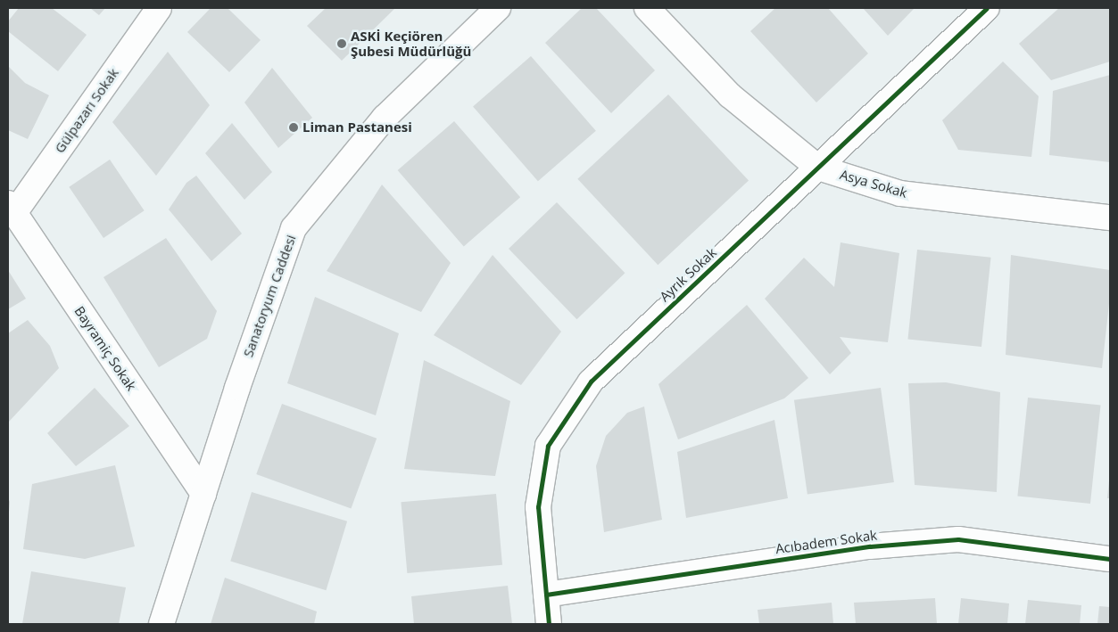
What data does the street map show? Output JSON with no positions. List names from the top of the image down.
{
  "streets": {
    "street": [
      "Gülpazarı Sokak",
      "Asya Sokak",
      "Ayrık Sokak",
      "Sanatoryum Caddesi",
      "Bayramiç Sokak",
      "Acıbadem Sokak"
    ]
  },
  "crossings": [
    ["Gülpazarı Sokak", "Bayramiç Sokak"],
    ["Asya Sokak", "Ayrık Sokak"],
    ["Ayrık Sokak", "Acıbadem Sokak"],
    ["Sanatoryum Caddesi", "Bayramiç Sokak"]
  ],
  "places": ["ASKİ Keçiören Şubesi Müdürlüğü", "Liman Pastanesi"]
}
